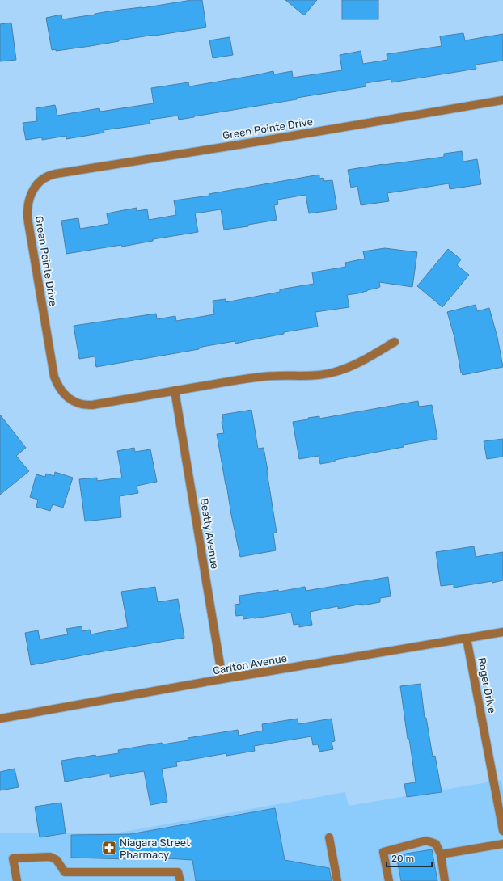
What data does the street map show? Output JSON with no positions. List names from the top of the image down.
{
  "streets": {
    "street": [
      "Green Pointe Drive",
      "Beatty Avenue",
      "Carlton Avenue",
      "Roger Drive"
    ]
  },
  "crossings": [
    ["Green Pointe Drive", "Beatty Avenue"],
    ["Beatty Avenue", "Carlton Avenue"],
    ["Carlton Avenue", "Roger Drive"]
  ],
  "places": {
    "pharmacy": ["Niagara Street Pharmacy"]
  },
  "scale_bar": "20 m"
}
